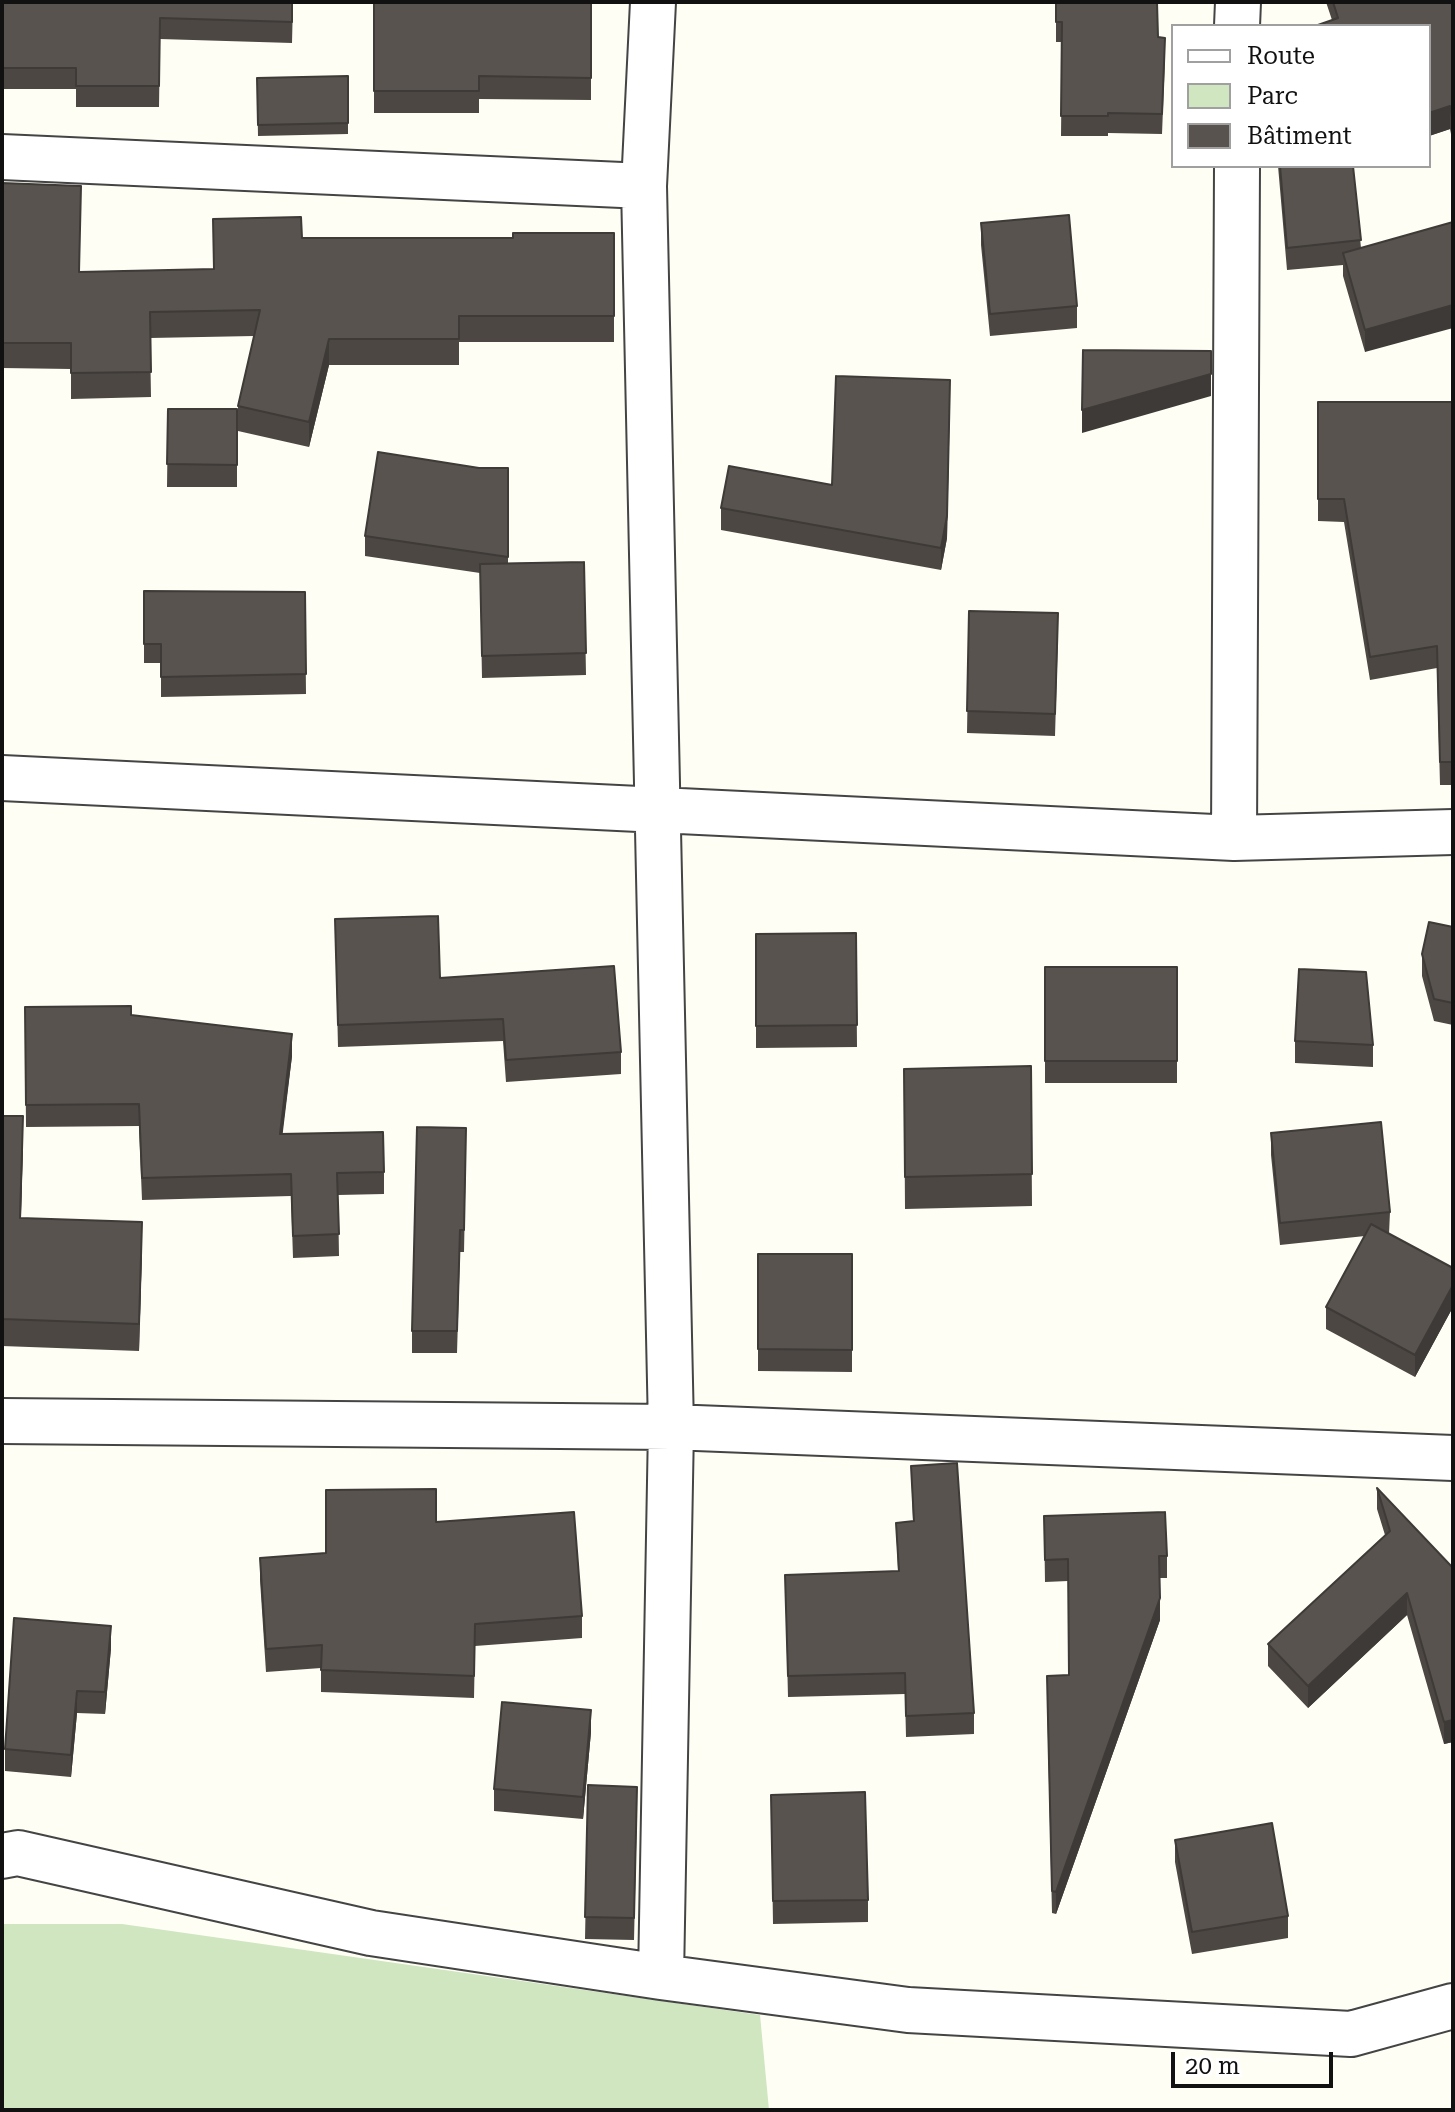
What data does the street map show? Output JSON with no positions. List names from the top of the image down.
{
  "legend": ["Route", "Parc", "Bâtiment"],
  "scale_bar": "20 m"
}
